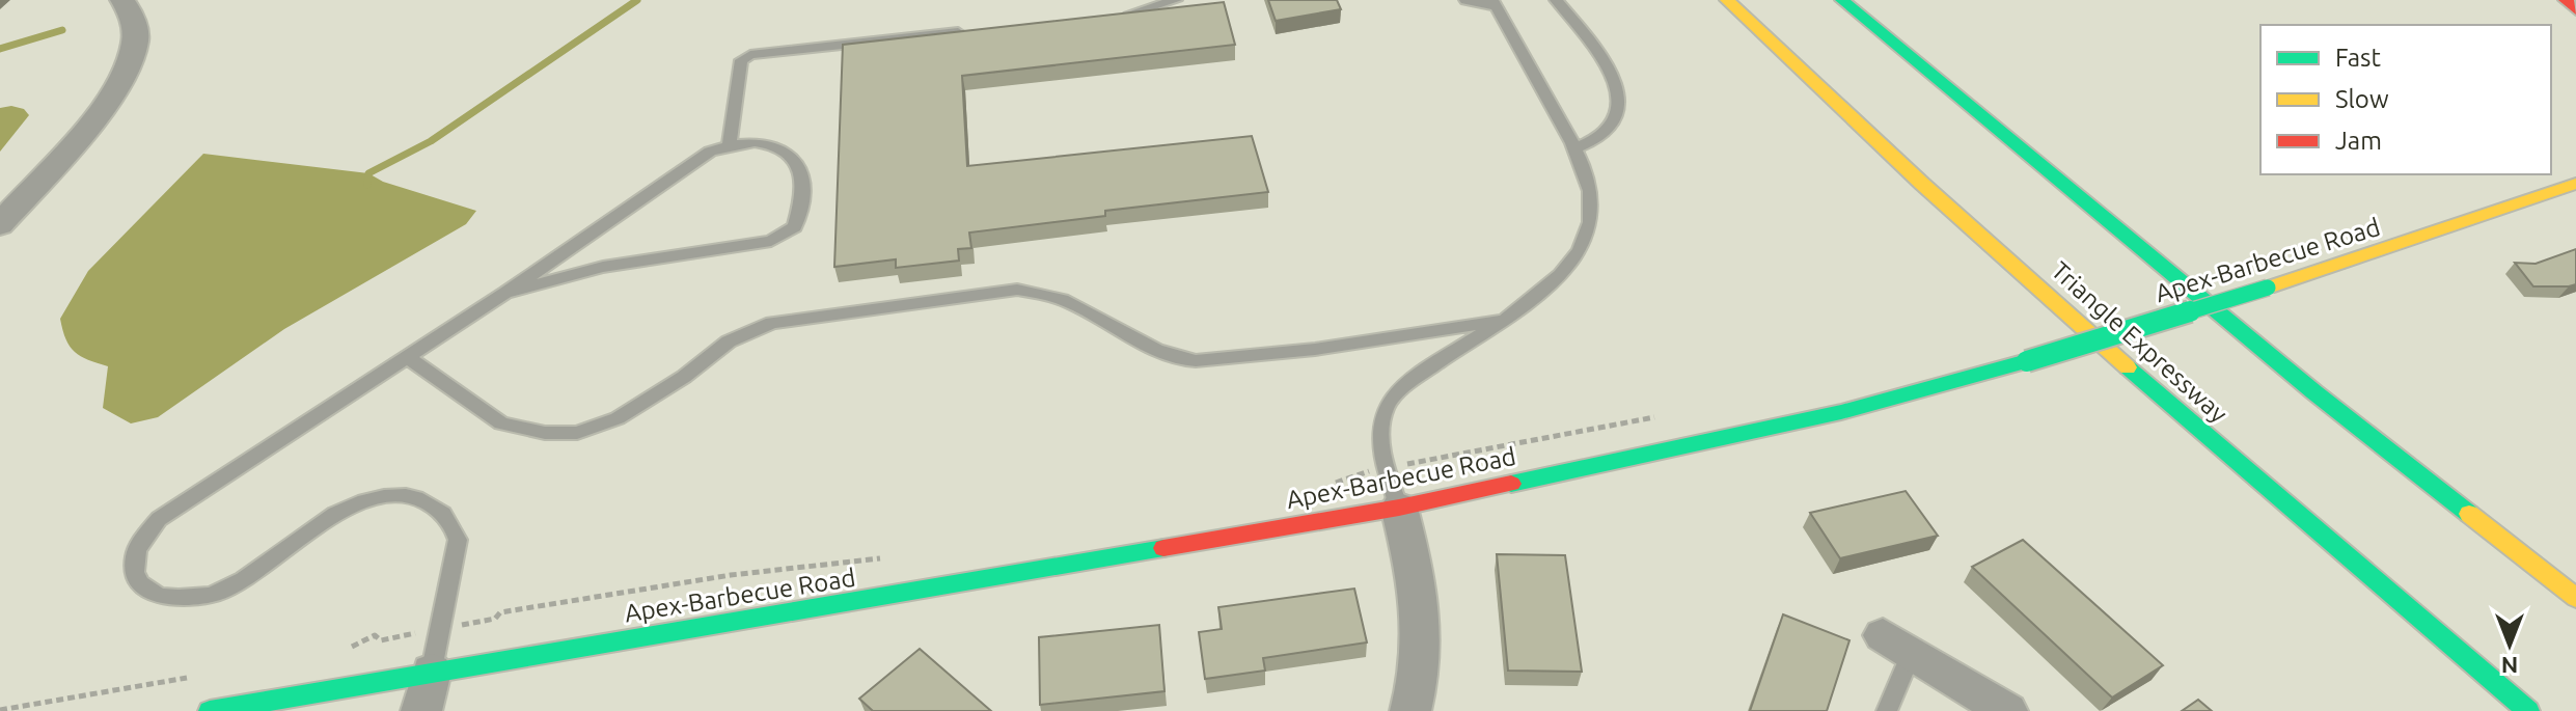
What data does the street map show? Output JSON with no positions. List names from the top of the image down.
{
  "streets": {
    "main road": ["Apex-Barbecue Road", "Triangle Expressway"]
  },
  "legend": ["Fast", "Slow", "Jam"],
  "north": "bottom"
}
